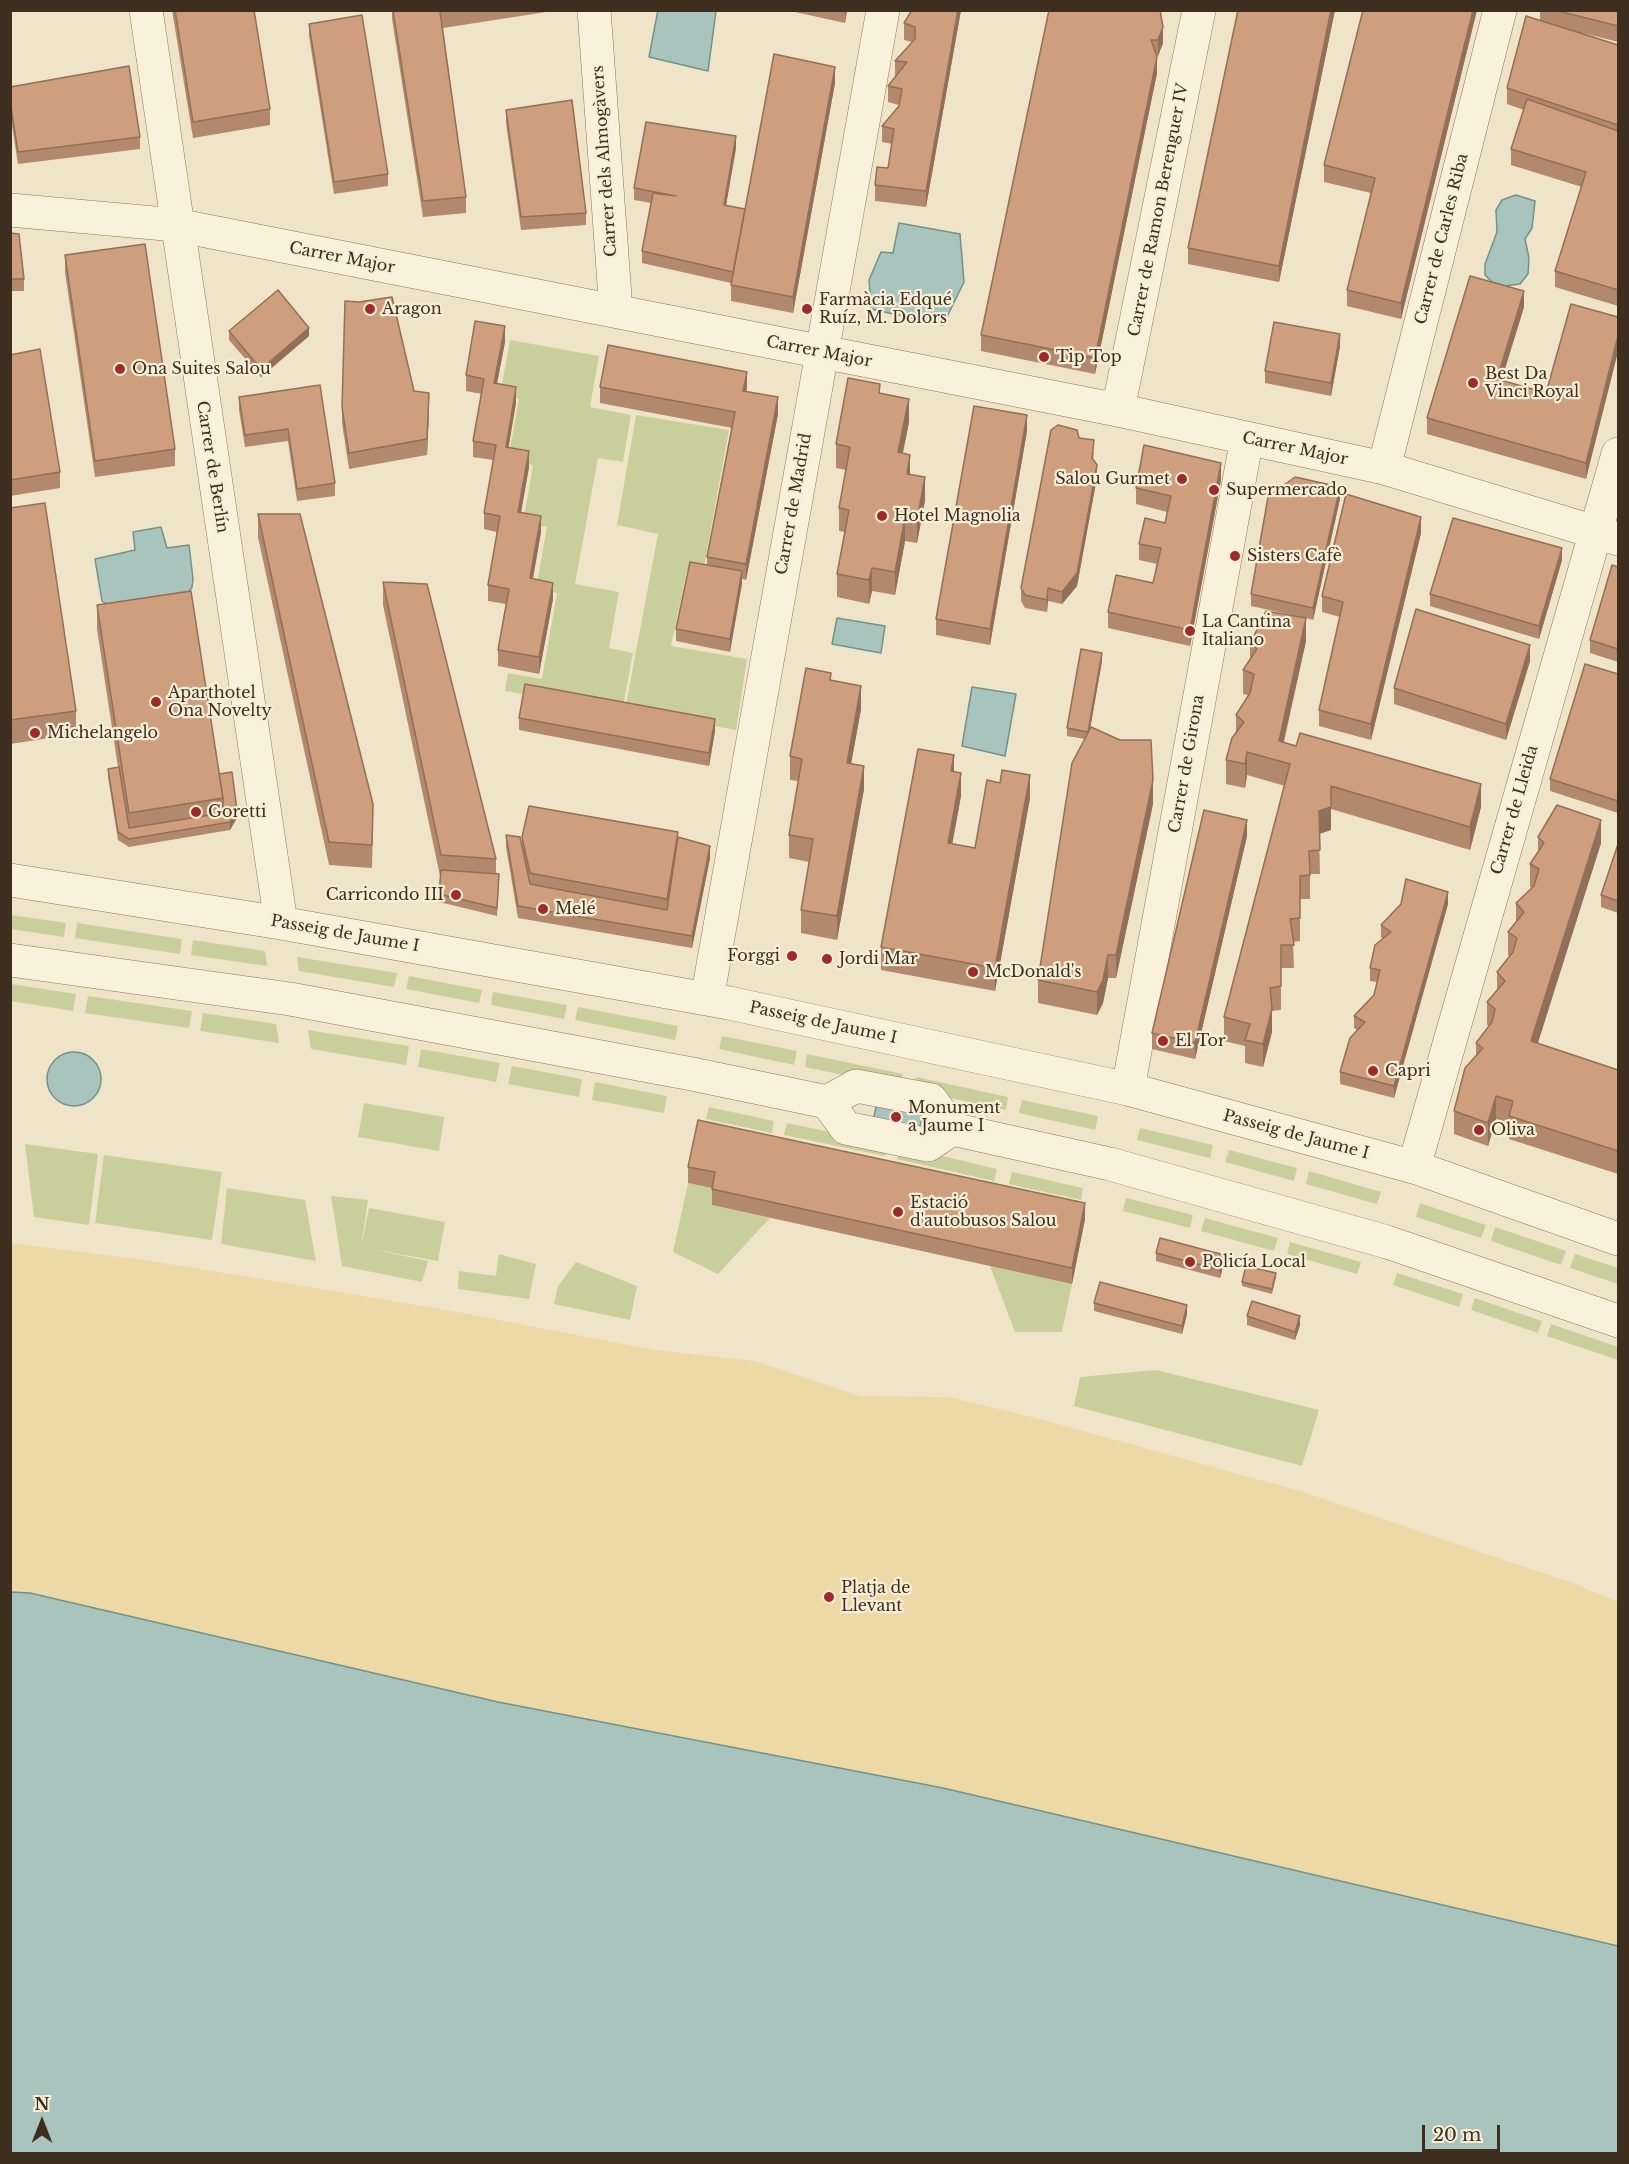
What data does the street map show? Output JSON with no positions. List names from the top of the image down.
{
  "streets": {
    "street": [
      "Carrer dels Almogàvers",
      "Carrer de Ramon Berenguer IV",
      "Carrer de Carles Riba",
      "Carrer Major",
      "Carrer de Berlín",
      "Carrer de Madrid",
      "Carrer de Girona",
      "Carrer de Lleida",
      "Passeig de Jaume I"
    ]
  },
  "crossings": [
    ["Carrer dels Almogàvers", "Carrer Major"],
    ["Carrer de Ramon Berenguer IV", "Carrer Major"],
    ["Carrer de Carles Riba", "Carrer Major"],
    ["Carrer Major", "Carrer de Berlín"],
    ["Carrer Major", "Carrer de Madrid"],
    ["Carrer Major", "Carrer de Girona"],
    ["Carrer Major", "Carrer de Lleida"],
    ["Carrer de Berlín", "Passeig de Jaume I"],
    ["Carrer de Madrid", "Passeig de Jaume I"],
    ["Carrer de Girona", "Passeig de Jaume I"],
    ["Carrer de Lleida", "Passeig de Jaume I"]
  ],
  "places": [
    "Aragon",
    "Farmàcia Edqué Ruíz, M. Dolors",
    "Tip Top",
    "Ona Suites Salou",
    "Best Da Vinci Royal",
    "Salou Gurmet",
    "Supermercado",
    "Hotel Magnolia",
    "Sisters Cafè",
    "La Cantina Italiano",
    "Aparthotel Ona Novelty",
    "Michelangelo",
    "Goretti",
    "Carricondo III",
    "Melé",
    "Forggi",
    "Jordi Mar",
    "McDonald's",
    "El Tor",
    "Capri",
    "Monument a Jaume I",
    "Oliva",
    "Estació d'autobusos Salou",
    "Policía Local",
    "Platja de Llevant"
  ],
  "scale_bar": "20 m",
  "north": "top"
}
